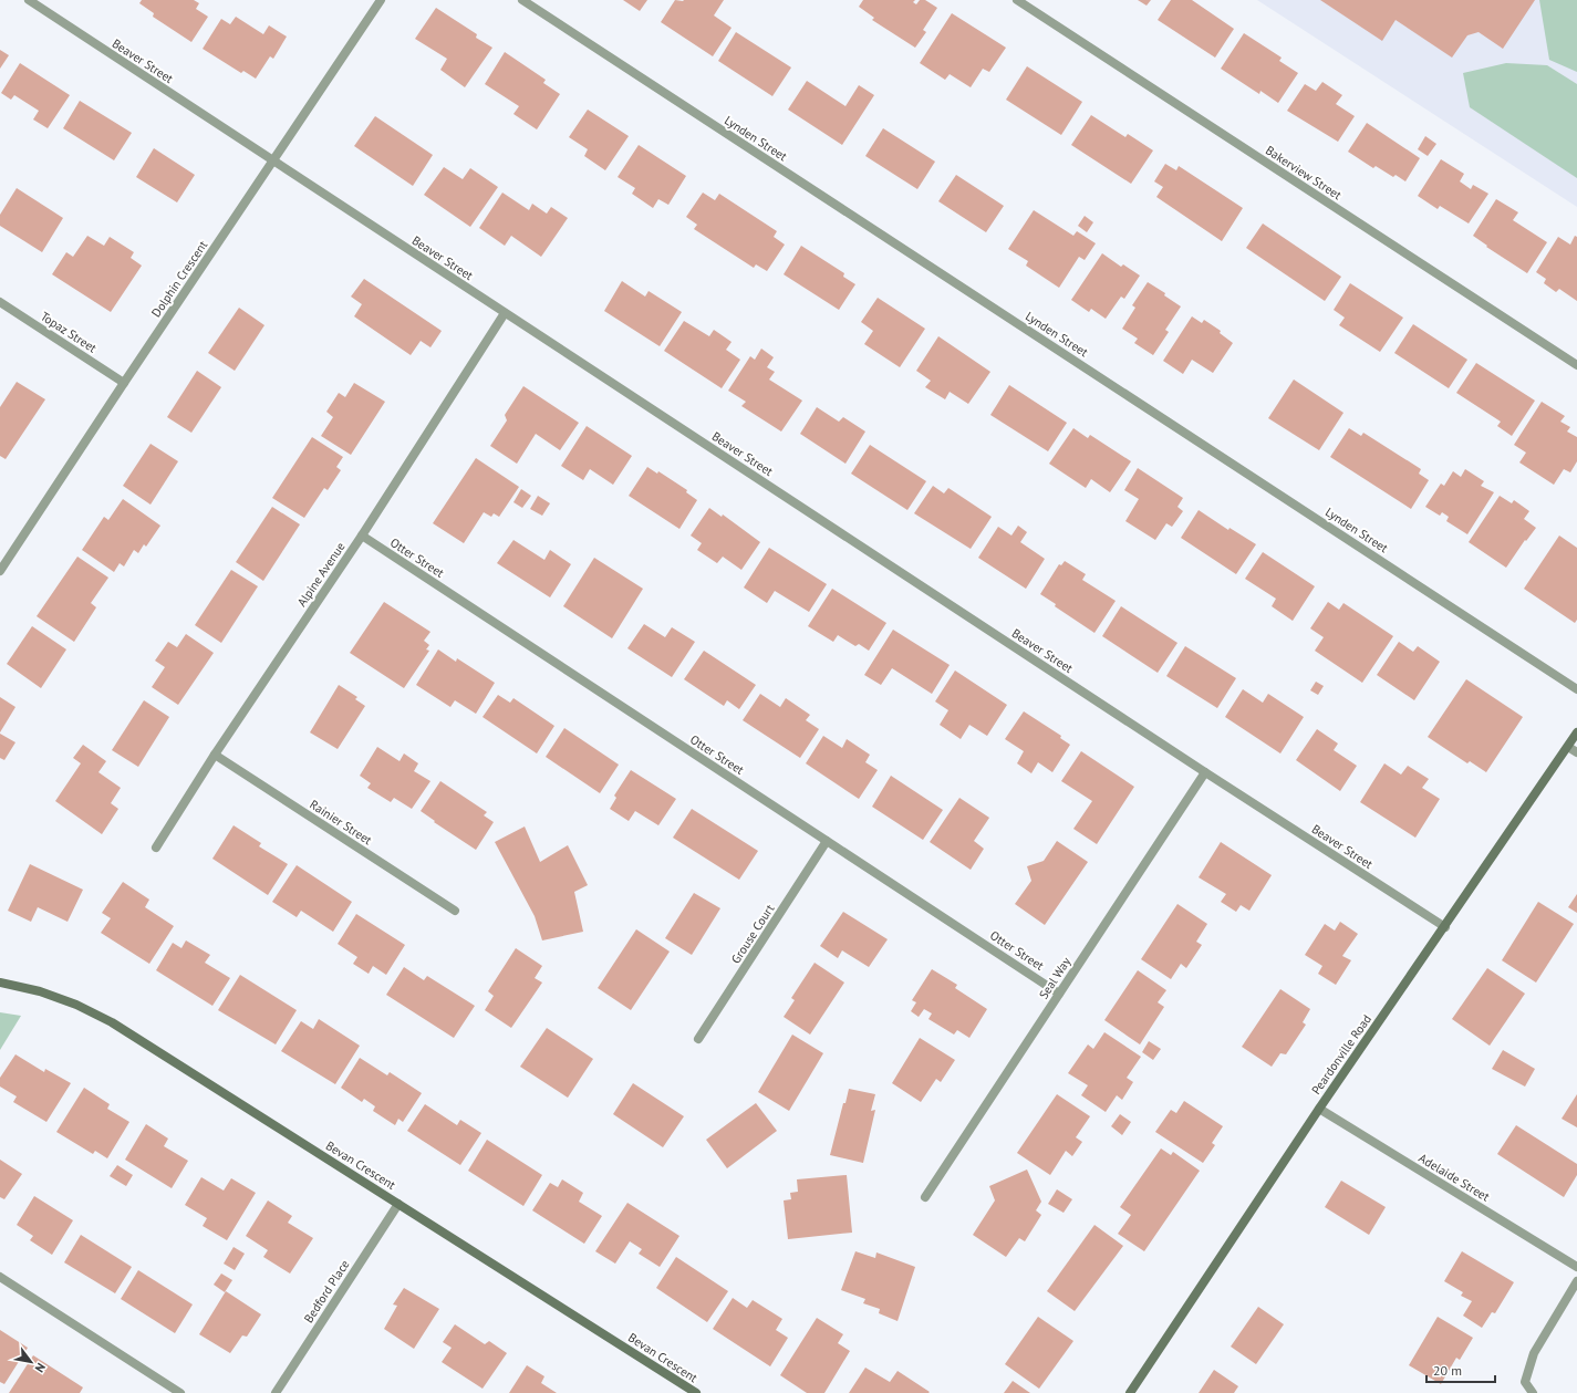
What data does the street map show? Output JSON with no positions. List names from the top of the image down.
{
  "streets": {
    "street": [
      "Beaver Street",
      "Lynden Street",
      "Bakerview Street",
      "Dolphin Crescent",
      "Topaz Street",
      "Otter Street",
      "Alpine Avenue",
      "Rainier Street",
      "Grouse Court",
      "Seal Way",
      "Peardonville Road",
      "Bevan Crescent",
      "Adelaide Street",
      "Bedford Place"
    ]
  },
  "crossings": [
    ["Beaver Street", "Dolphin Crescent"],
    ["Beaver Street", "Alpine Avenue"],
    ["Beaver Street", "Seal Way"],
    ["Beaver Street", "Peardonville Road"],
    ["Dolphin Crescent", "Topaz Street"],
    ["Otter Street", "Alpine Avenue"],
    ["Otter Street", "Grouse Court"],
    ["Otter Street", "Seal Way"],
    ["Alpine Avenue", "Rainier Street"],
    ["Peardonville Road", "Adelaide Street"],
    ["Bevan Crescent", "Bedford Place"]
  ],
  "scale_bar": "20 m",
  "north": "bottom right"
}
